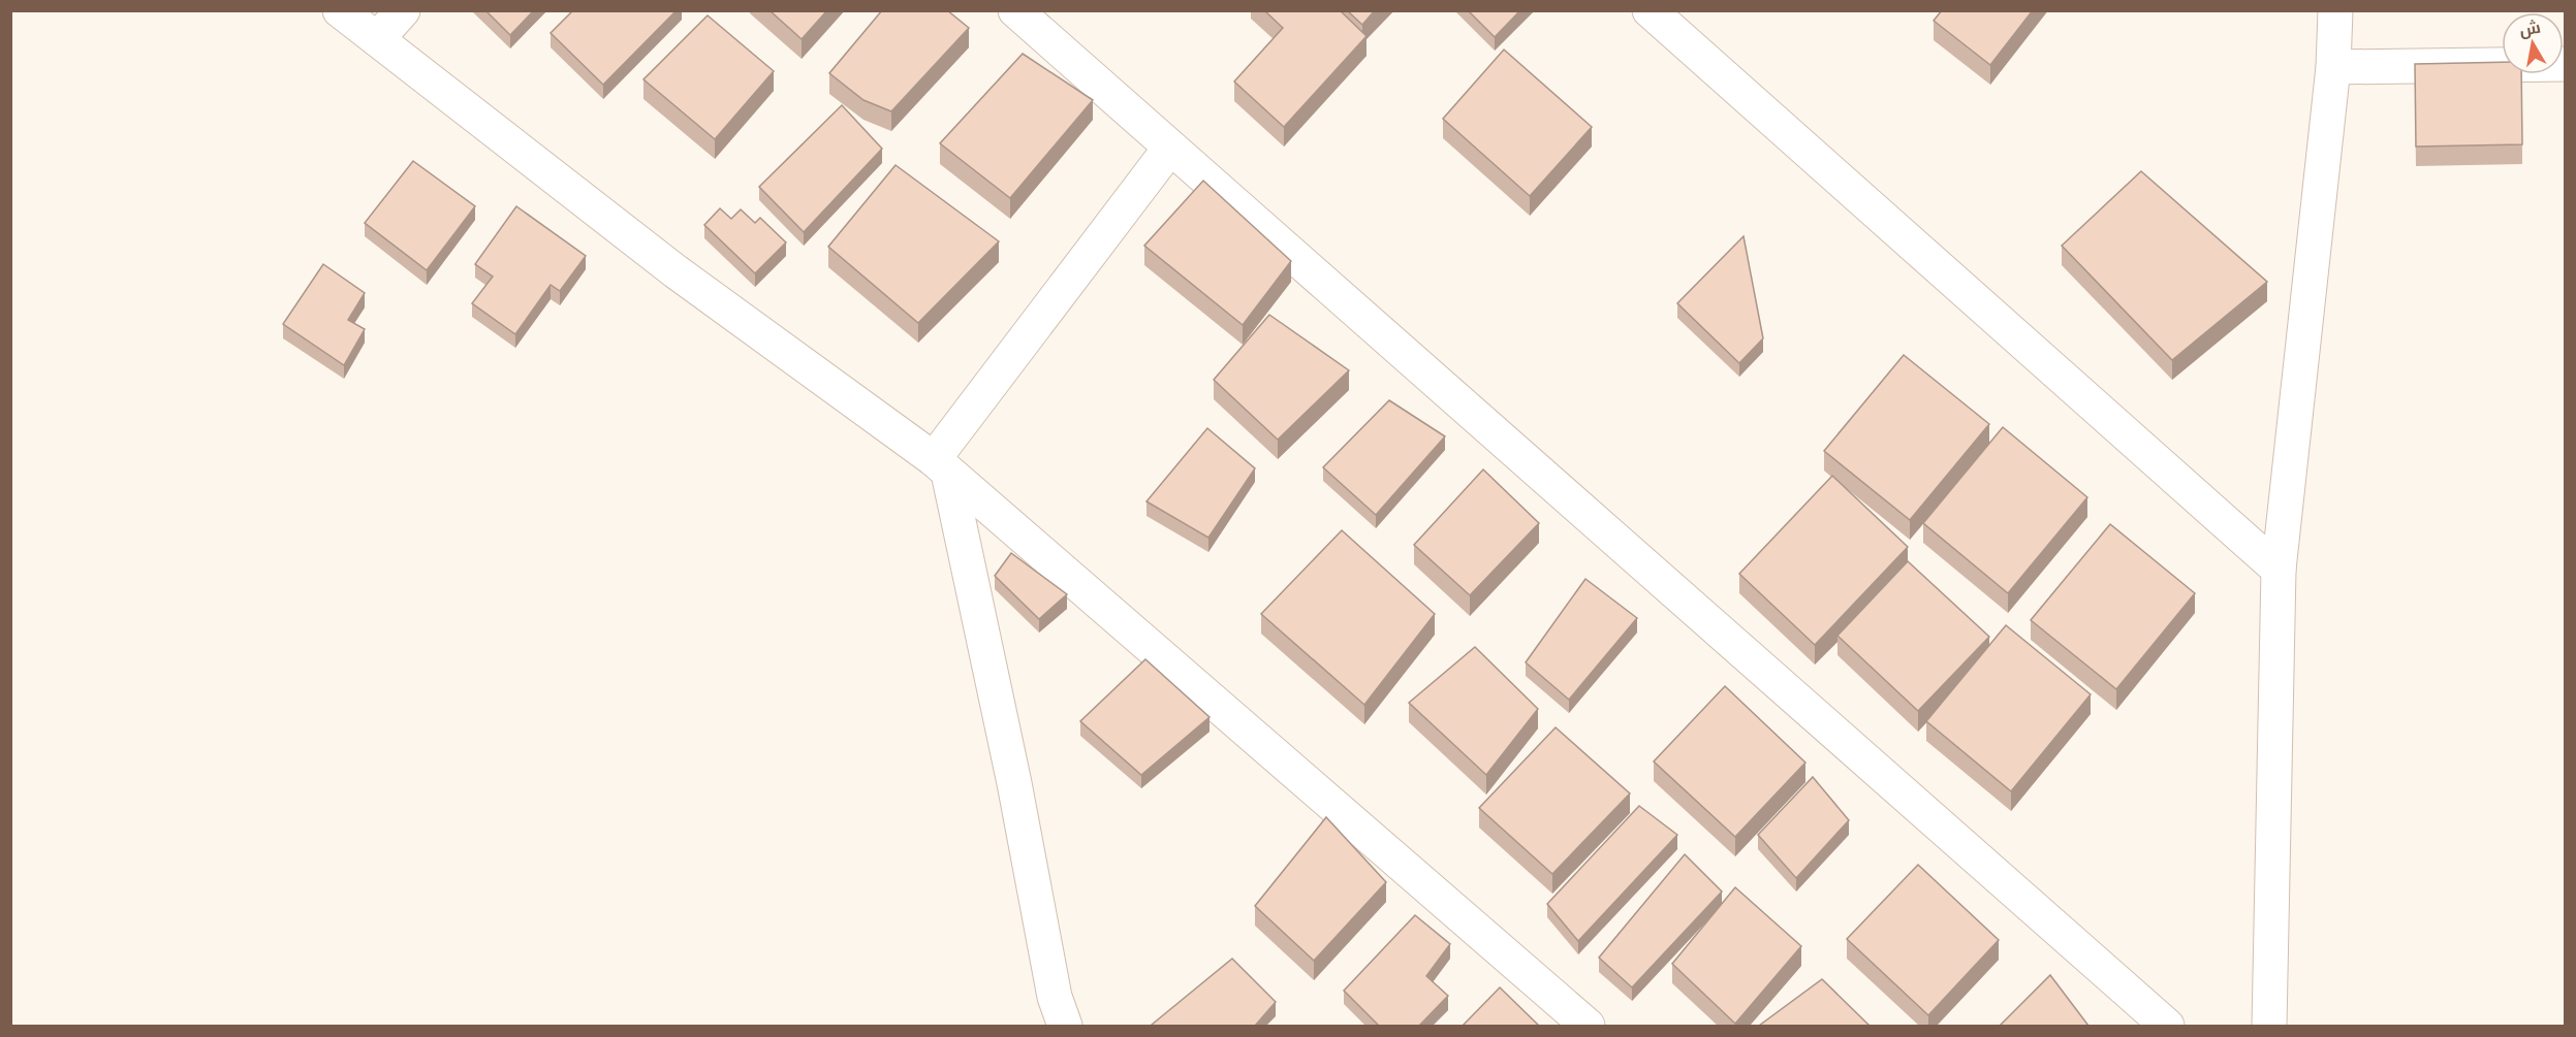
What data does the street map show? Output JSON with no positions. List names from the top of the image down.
{
  "north": "top"
}
